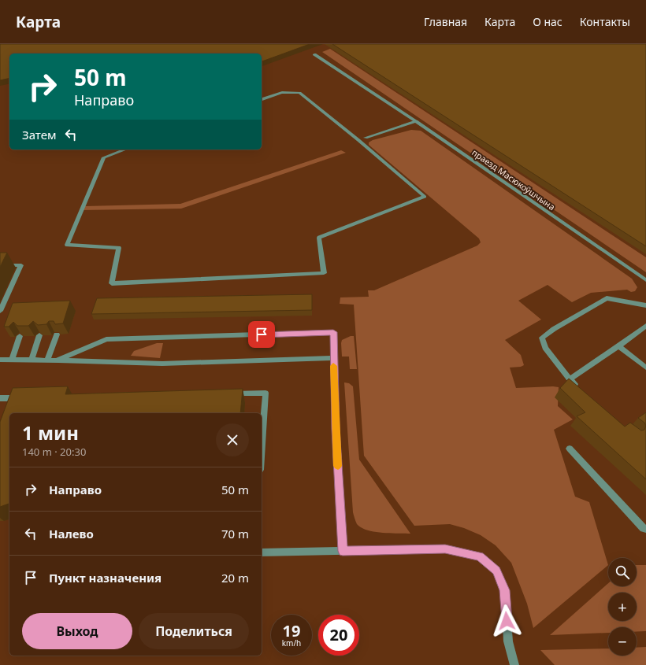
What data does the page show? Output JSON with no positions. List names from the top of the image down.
{
  "streets": {
    "street": ["праезд Масюкоўшчына"]
  },
  "page": {
    "header": "Карта",
    "nav": [
      "Главная",
      "Карта",
      "О нас",
      "Контакты"
    ],
    "turn": ["50 m", "Направо"],
    "then": "Затем",
    "heading": ["1 мин", "140 m · 20:30"],
    "list": [
      {
        "name": "Направо",
        "value": "50 m"
      },
      {
        "name": "Налево",
        "value": "70 m"
      },
      {
        "name": "Пункт назначения",
        "value": "20 m"
      }
    ],
    "map_buttons": ["+", "−"],
    "buttons": ["Выход", "Поделиться"],
    "speed": "19 km/h",
    "limit": "20"
  }
}
